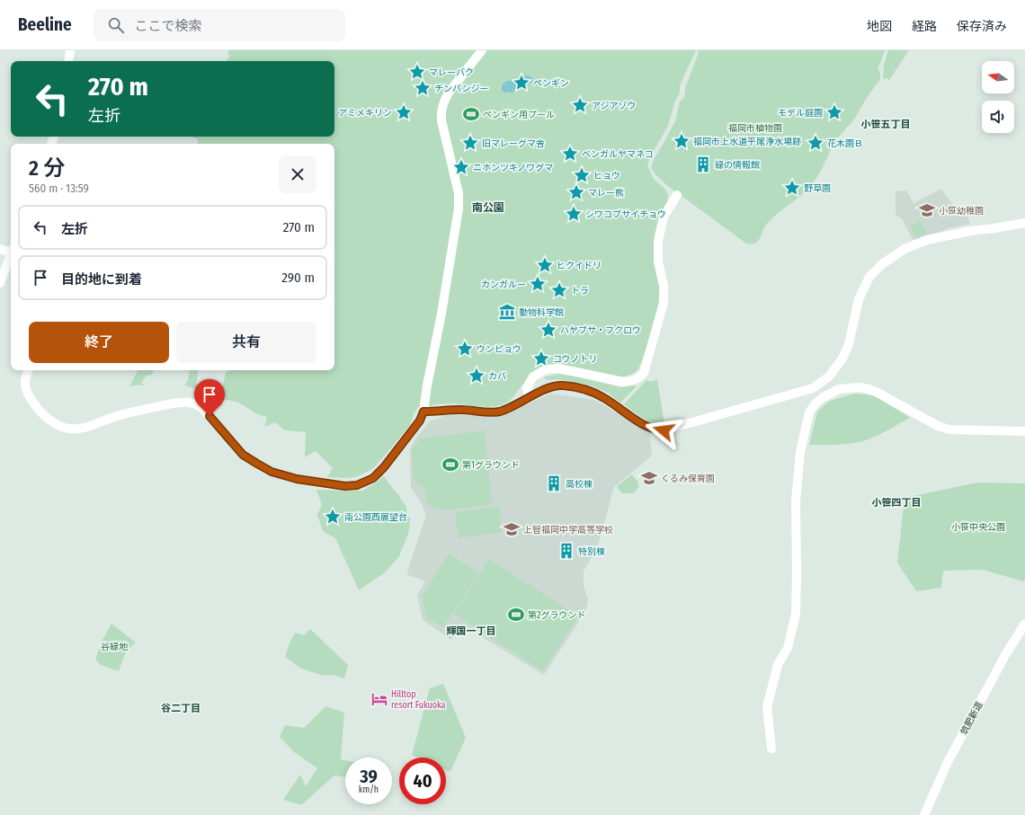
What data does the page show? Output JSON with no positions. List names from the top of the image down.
{
  "streets": {
    "street": ["筑肥新道"]
  },
  "districts": [
    "小笹五丁目",
    "南公園",
    "小笹四丁目",
    "輝国一丁目",
    "谷二丁目"
  ],
  "parks": ["福岡市植物園", "小笹中央公園", "谷緑地"],
  "places": {
    "place": [
      "マレーバク",
      "ペンギン",
      "チンパンジー",
      "アジアゾウ",
      "アミメキリン",
      "モデル庭園",
      "福岡市上水道平尾浄水場跡",
      "旧マレーグマ舎",
      "花木園Ｂ",
      "ベンガルヤマネコ",
      "ニホンツキノワグマ",
      "ヒョウ",
      "野草園",
      "マレー熊",
      "シワコブサイチョウ",
      "ヒクイドリ",
      "カンガルー",
      "トラ",
      "ハヤブサ・フクロウ",
      "ウンピョウ",
      "コウノトリ",
      "カバ",
      "南公園西展望台"
    ],
    "sports": ["ペンギン用プール", "第1グラウンド", "第2グラウンド"],
    "building": ["緑の情報館", "高校棟", "特別棟"],
    "school or university": ["小笹幼稚園", "くるみ保育園", "上智福岡中学高等学校"],
    "museum": ["動物科学館"],
    "hotel": ["Hilltop resort Fukuoka"]
  },
  "north": "left",
  "page": {
    "header": "Beeline",
    "search": "ここで検索",
    "nav": ["地図", "経路", "保存済み"],
    "turn": ["270 m", "左折"],
    "heading": ["2 分", "560 m · 13:59"],
    "list": [
      {
        "name": "左折",
        "value": "270 m"
      },
      {
        "name": "目的地に到着",
        "value": "290 m"
      }
    ],
    "buttons": ["終了", "共有"],
    "speed": "39 km/h",
    "limit": "40"
  }
}
